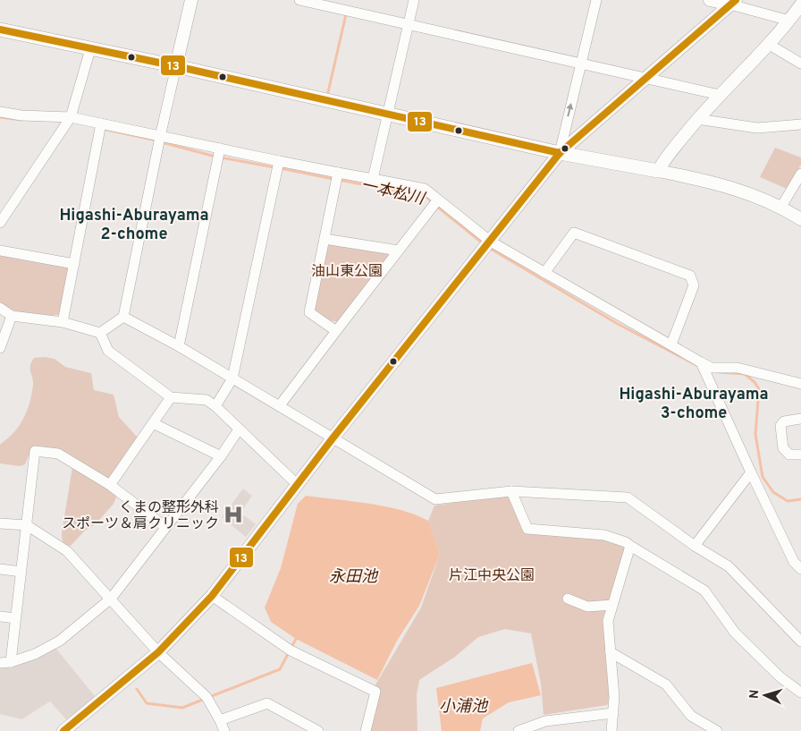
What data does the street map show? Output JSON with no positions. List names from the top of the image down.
{
  "districts": ["Higashi-Aburayama 2-chome", "Higashi-Aburayama 3-chome"],
  "water": ["一本松川", "永田池", "小浦池"],
  "parks": ["油山東公園", "片江中央公園"],
  "places": {
    "hospital": ["くまの整形外科 スポーツ＆肩クリニック"]
  },
  "lines": ["transit line 13"],
  "north": "left"
}
